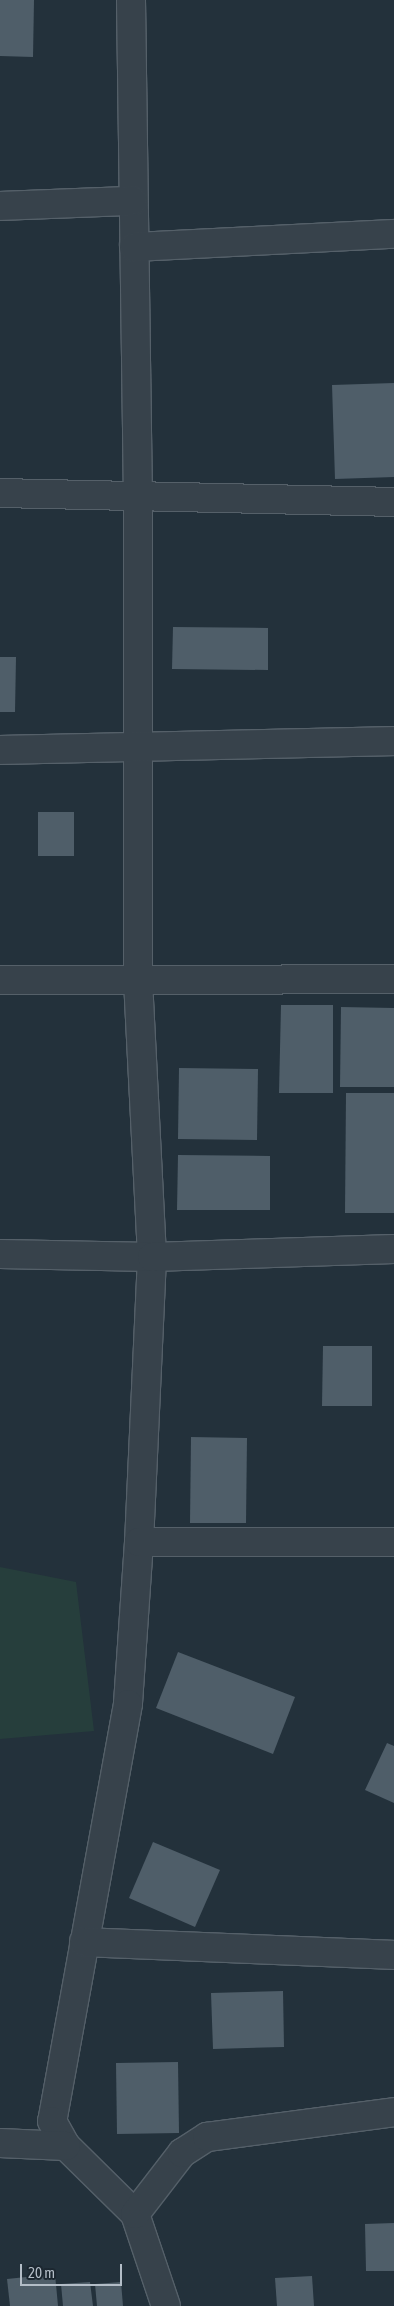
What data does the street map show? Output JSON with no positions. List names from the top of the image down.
{
  "scale_bar": "20 m"
}
